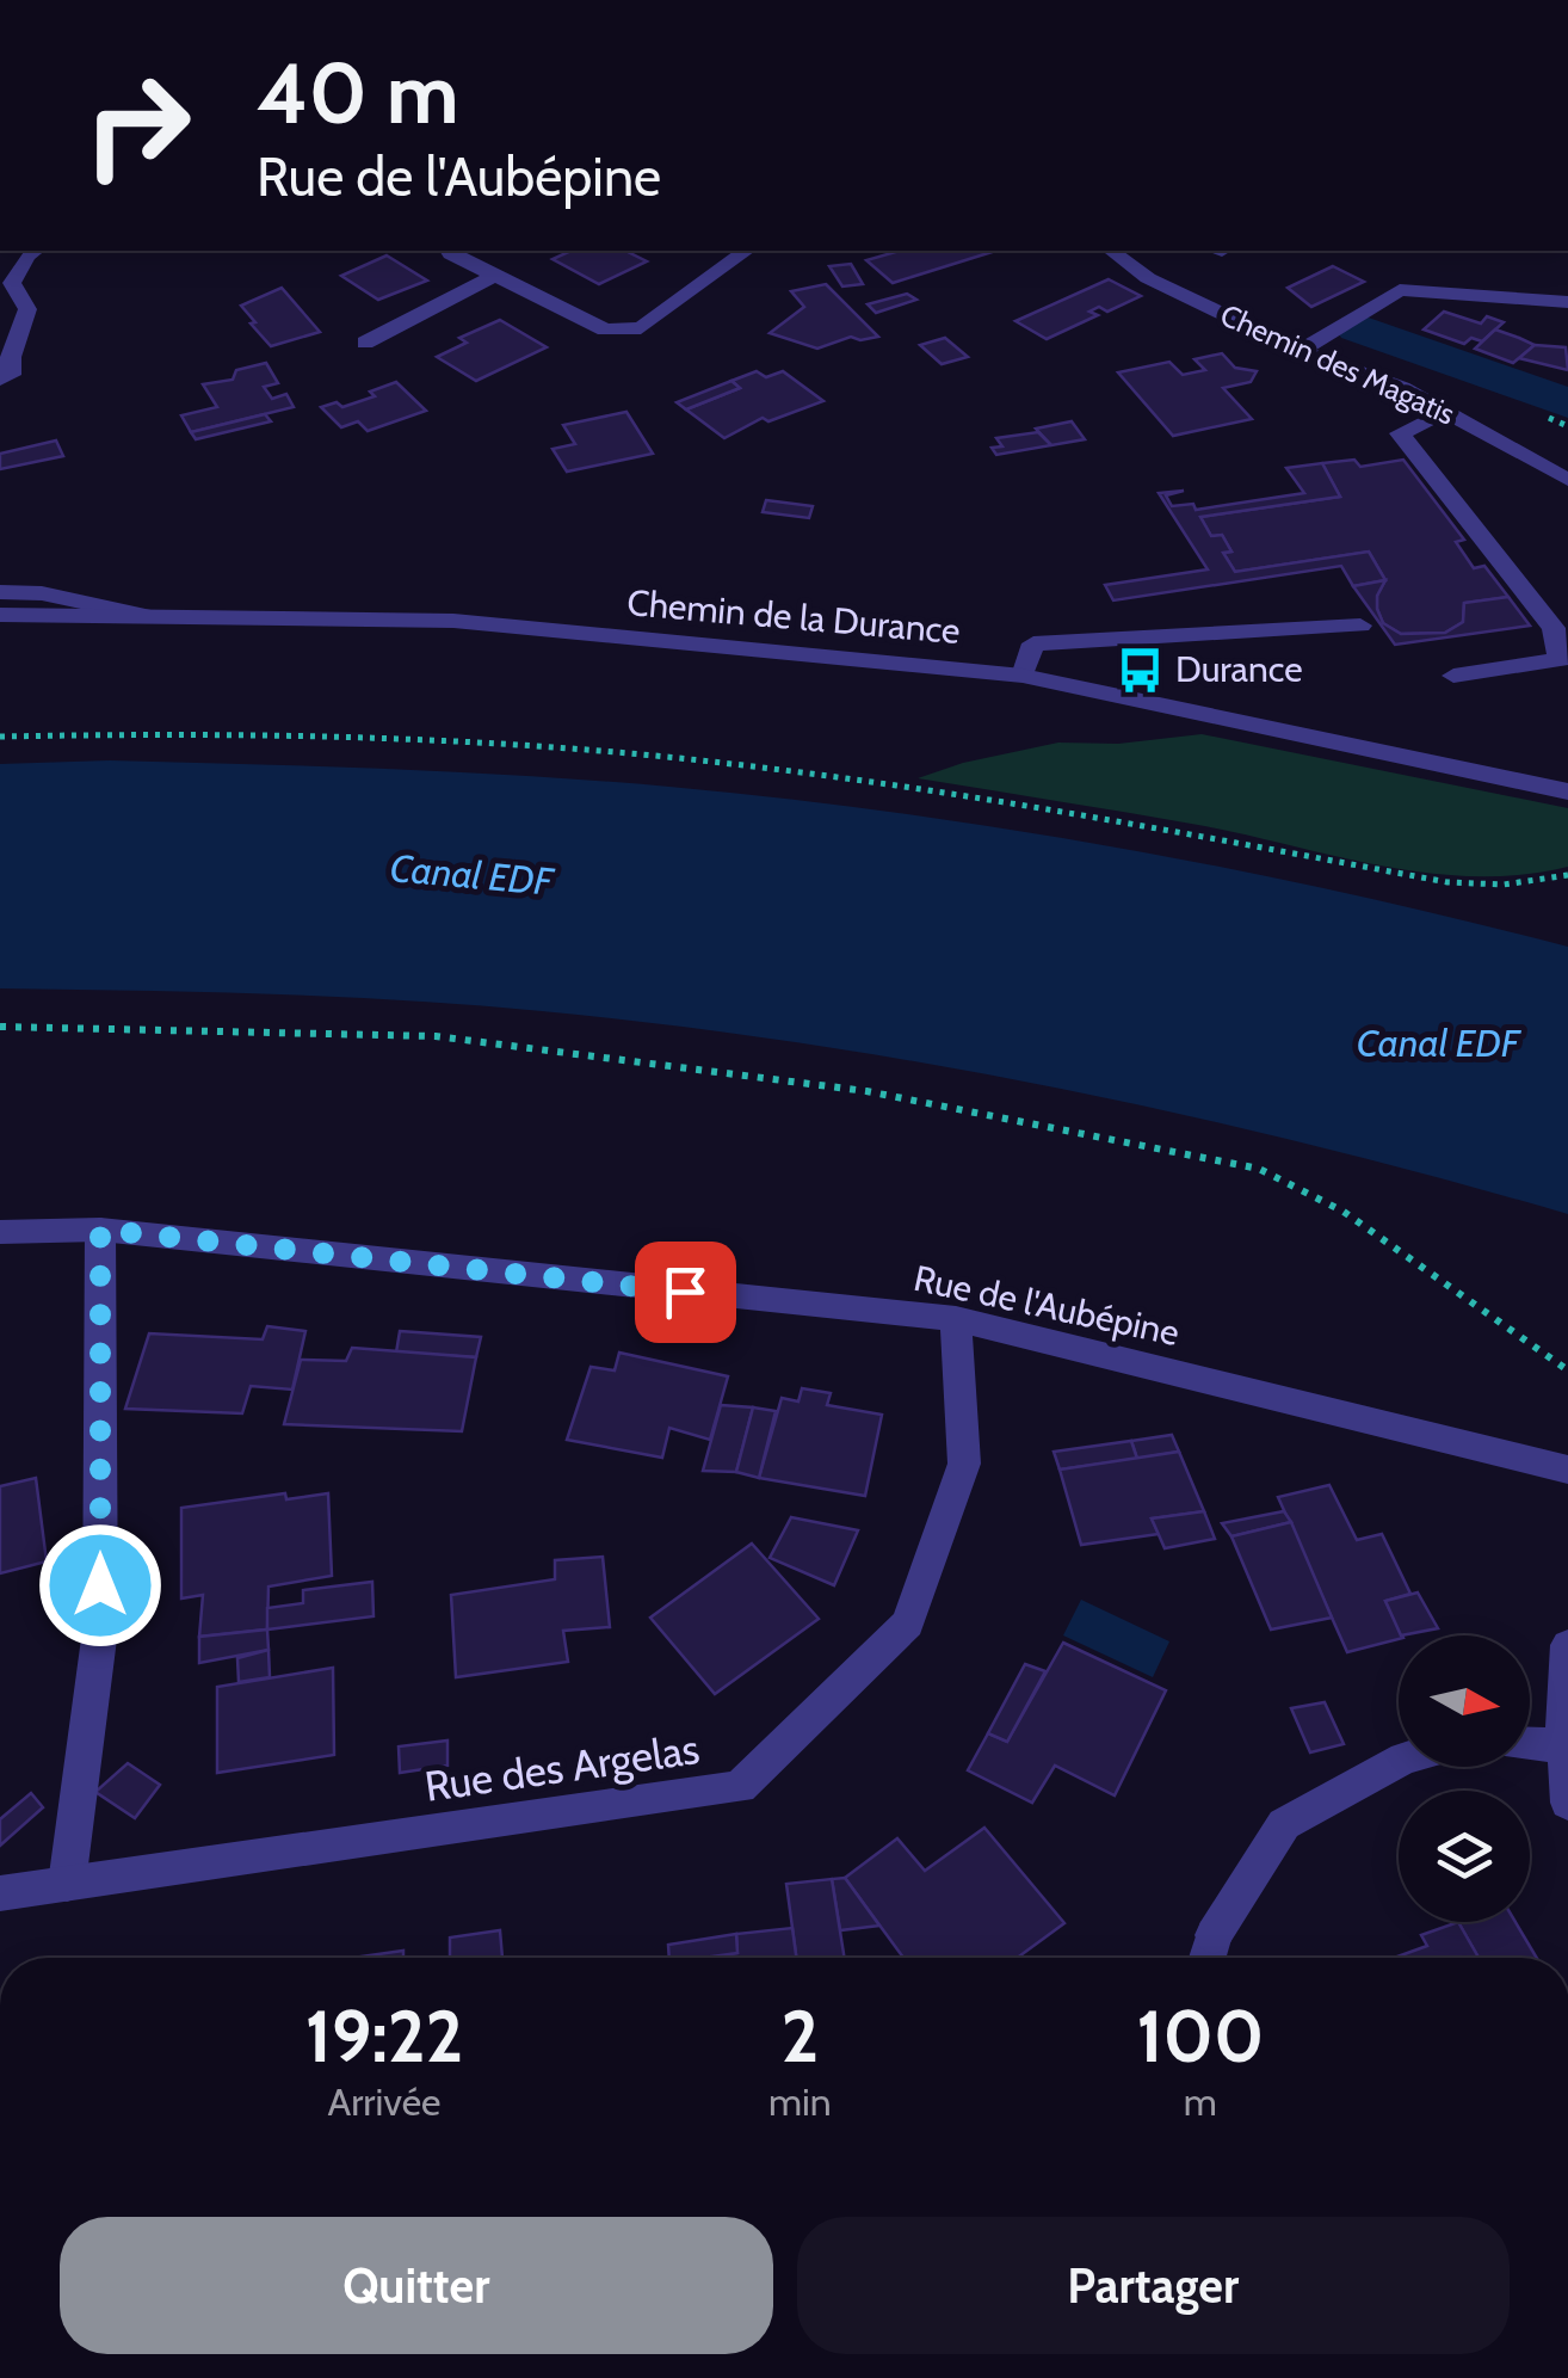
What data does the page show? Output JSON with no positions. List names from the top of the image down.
{
  "streets": {
    "street": [
      "Chemin des Magatis",
      "Chemin de la Durance",
      "Rue de l'Aubépine",
      "Rue des Argelas"
    ]
  },
  "crossings": [
    ["Rue de l'Aubépine", "Rue des Argelas"]
  ],
  "water": ["Canal EDF"],
  "places": {
    "bus stop": ["Durance"]
  },
  "north": "right",
  "page": {
    "turn": ["40 m", "Rue de l'Aubépine"],
    "eta": [
      "19:22",
      "Arrivée",
      "2",
      "min",
      "100",
      "m"
    ],
    "buttons": ["Quitter", "Partager"]
  }
}
